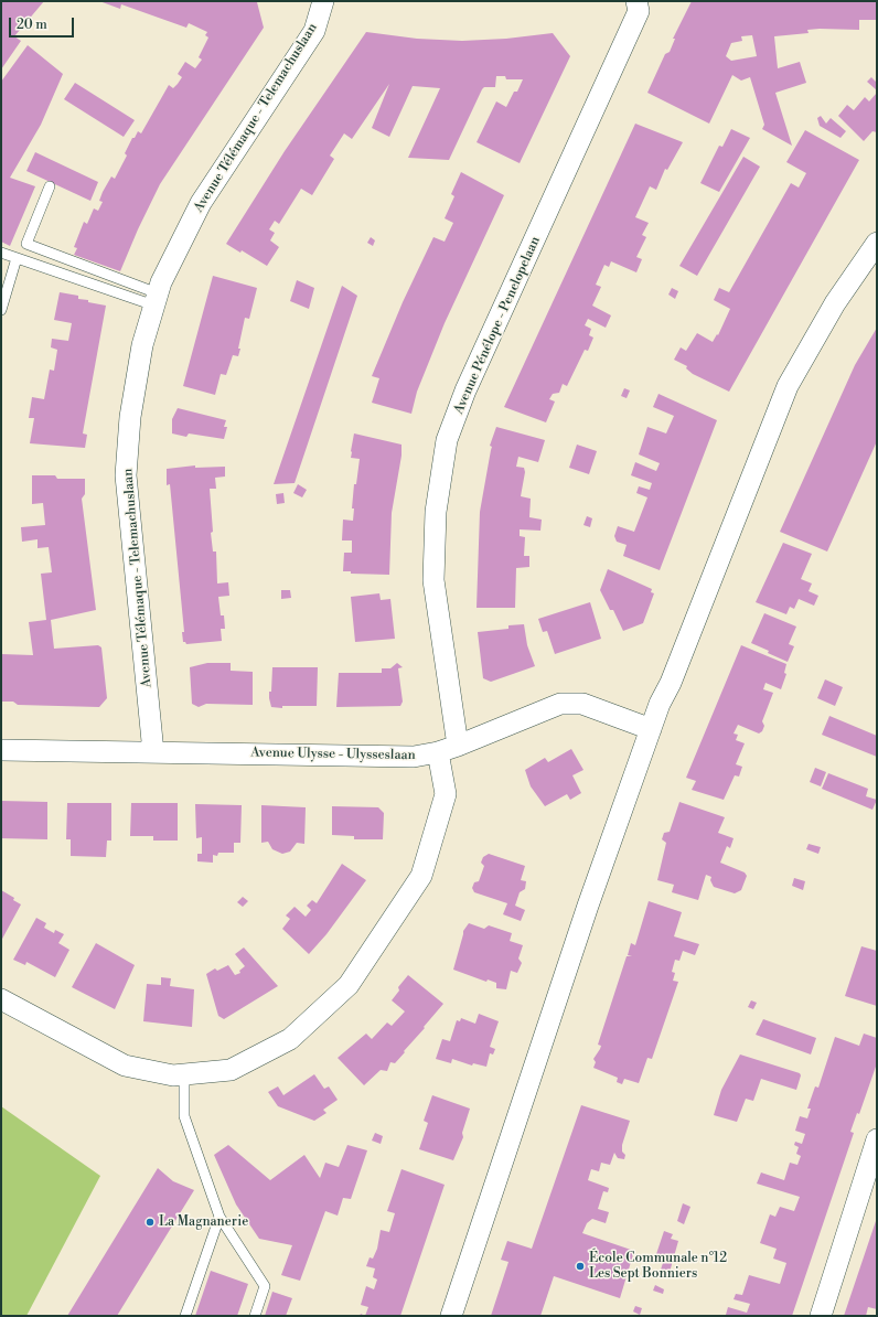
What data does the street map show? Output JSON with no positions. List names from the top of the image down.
{
  "streets": {
    "street": ["Avenue Télémaque - Telemachuslaan", "Avenue Pénélope - Penelopelaan", "Avenue Ulysse - Ulysseslaan"]
  },
  "crossings": [
    ["Avenue Télémaque - Telemachuslaan", "Avenue Ulysse - Ulysseslaan"],
    ["Avenue Pénélope - Penelopelaan", "Avenue Ulysse - Ulysseslaan"]
  ],
  "places": ["La Magnanerie", "École Communale n°12 Les Sept Bonniers"],
  "scale_bar": "20 m"
}
